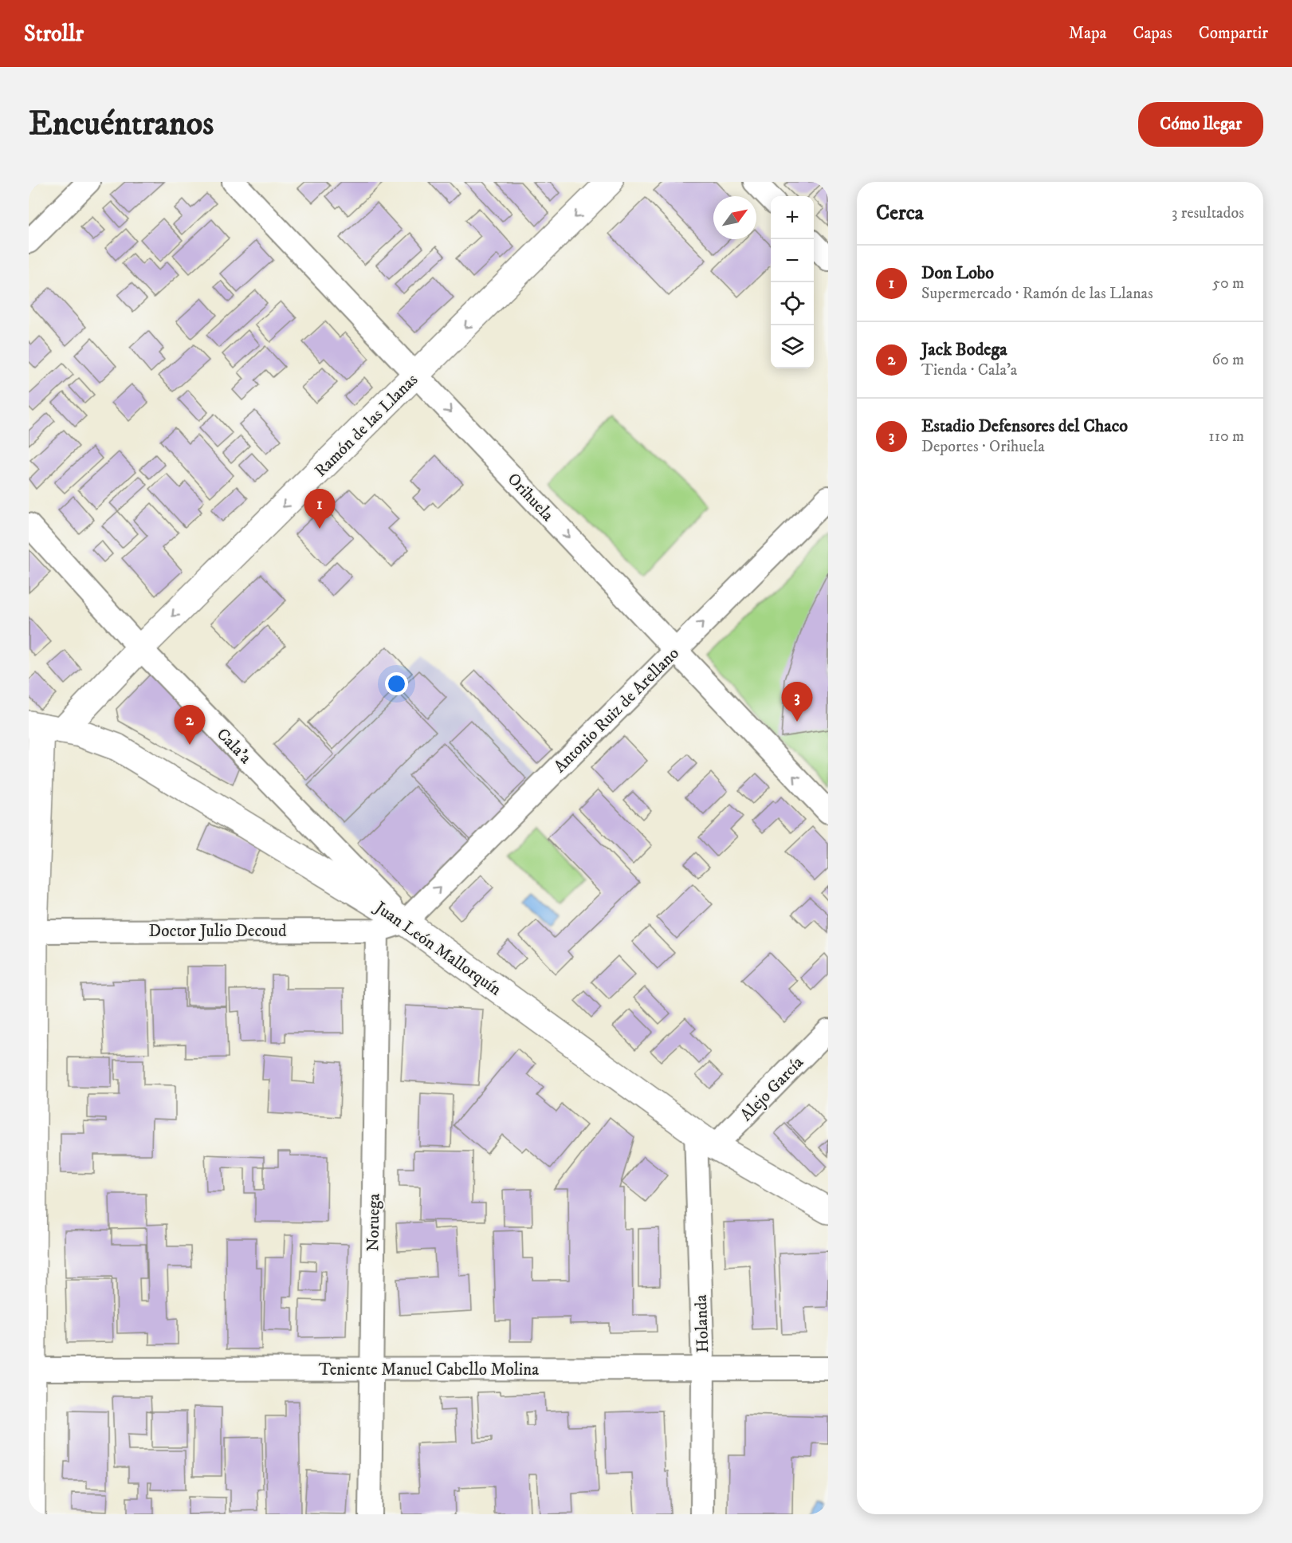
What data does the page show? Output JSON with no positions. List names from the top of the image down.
{
  "streets": {
    "street": [
      "Ramón de las Llanas",
      "Orihuela",
      "Antonio Ruiz de Arellano",
      "Cala'a",
      "Doctor Julio Decoud",
      "Juan León Mallorquín",
      "Alejo García",
      "Noruega",
      "Holanda",
      "Teniente Manuel Cabello Molina"
    ]
  },
  "crossings": [
    ["Ramón de las Llanas", "Orihuela"],
    ["Ramón de las Llanas", "Cala'a"],
    ["Ramón de las Llanas", "Juan León Mallorquín"],
    ["Orihuela", "Antonio Ruiz de Arellano"],
    ["Antonio Ruiz de Arellano", "Cala'a"],
    ["Antonio Ruiz de Arellano", "Doctor Julio Decoud"],
    ["Antonio Ruiz de Arellano", "Juan León Mallorquín"],
    ["Cala'a", "Doctor Julio Decoud"],
    ["Cala'a", "Juan León Mallorquín"],
    ["Doctor Julio Decoud", "Juan León Mallorquín"],
    ["Doctor Julio Decoud", "Noruega"],
    ["Juan León Mallorquín", "Alejo García"],
    ["Juan León Mallorquín", "Holanda"],
    ["Alejo García", "Holanda"],
    ["Noruega", "Teniente Manuel Cabello Molina"],
    ["Holanda", "Teniente Manuel Cabello Molina"]
  ],
  "one_way": ["Ramón de las Llanas", "Antonio Ruiz de Arellano"],
  "north": "top right",
  "page": {
    "header": "Strollr",
    "nav": ["Mapa", "Capas", "Compartir"],
    "buttons": "Cómo llegar",
    "title": "Encuéntranos",
    "heading": ["Cerca", "3 resultados"],
    "map_buttons": ["+", "−"],
    "list": [
      {
        "mark": "1",
        "name": "Don Lobo",
        "note": "Supermercado · Ramón de las Llanas",
        "value": "50 m"
      },
      {
        "mark": "2",
        "name": "Jack Bodega",
        "note": "Tienda · Cala'a",
        "value": "60 m"
      },
      {
        "mark": "3",
        "name": "Estadio Defensores del Chaco",
        "note": "Deportes · Orihuela",
        "value": "110 m"
      }
    ],
    "pins": ["1", "3", "2"]
  }
}
